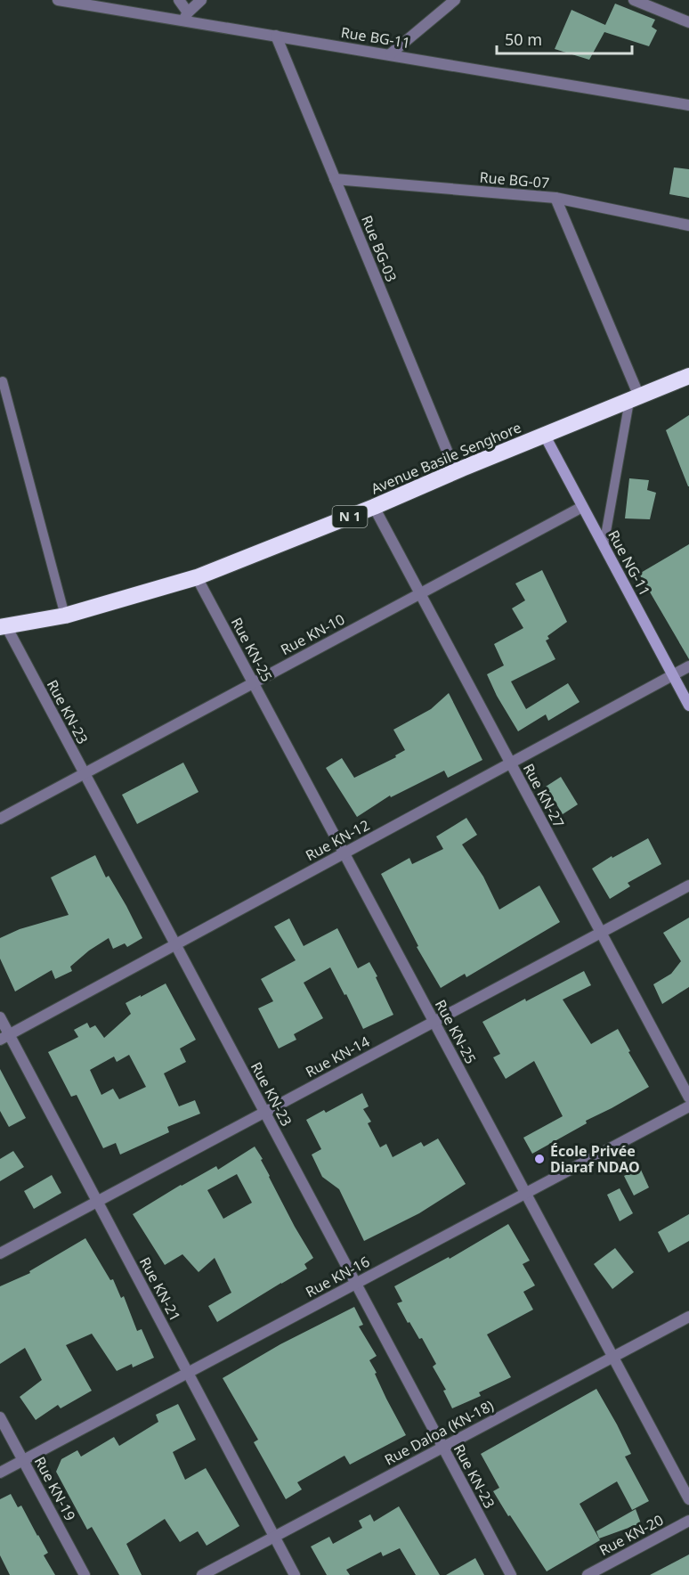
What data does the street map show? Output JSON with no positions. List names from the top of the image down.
{
  "streets": {
    "highway": ["Avenue Basile Senghore", "N 1"],
    "street": [
      "Rue BG-11",
      "Rue BG-07",
      "Rue BG-03",
      "Rue NG-11",
      "Rue KN-10",
      "Rue KN-25",
      "Rue KN-23",
      "Rue KN-27",
      "Rue KN-12",
      "Rue KN-14",
      "Rue KN-16",
      "Rue KN-21",
      "Rue Daloa (KN-18)",
      "Rue KN-19",
      "Rue KN-20"
    ]
  },
  "crossings": [
    ["Rue BG-11", "Rue BG-03"],
    ["Rue BG-07", "Rue BG-03"],
    ["Rue BG-03", "Avenue Basile Senghore"],
    ["Avenue Basile Senghore", "Rue NG-11"],
    ["Avenue Basile Senghore", "Rue KN-25"],
    ["Avenue Basile Senghore", "Rue KN-23"],
    ["Avenue Basile Senghore", "Rue KN-27"],
    ["Rue NG-11", "Rue KN-10"],
    ["Rue NG-11", "Rue KN-12"],
    ["Rue KN-10", "Rue KN-25"],
    ["Rue KN-10", "Rue KN-23"],
    ["Rue KN-10", "Rue KN-27"],
    ["Rue KN-25", "Rue KN-12"],
    ["Rue KN-25", "Rue KN-14"],
    ["Rue KN-25", "Rue KN-16"],
    ["Rue KN-25", "Rue Daloa (KN-18)"],
    ["Rue KN-23", "Rue KN-12"],
    ["Rue KN-23", "Rue KN-14"],
    ["Rue KN-23", "Rue KN-16"],
    ["Rue KN-23", "Rue Daloa (KN-18)"],
    ["Rue KN-27", "Rue KN-12"],
    ["Rue KN-27", "Rue KN-14"],
    ["Rue KN-12", "Rue KN-21"],
    ["Rue KN-14", "Rue KN-21"],
    ["Rue KN-16", "Rue KN-21"],
    ["Rue KN-16", "Rue KN-19"],
    ["Rue KN-21", "Rue Daloa (KN-18)"]
  ],
  "places": ["École Privée Diaraf NDAO"],
  "scale_bar": "50 m"
}
